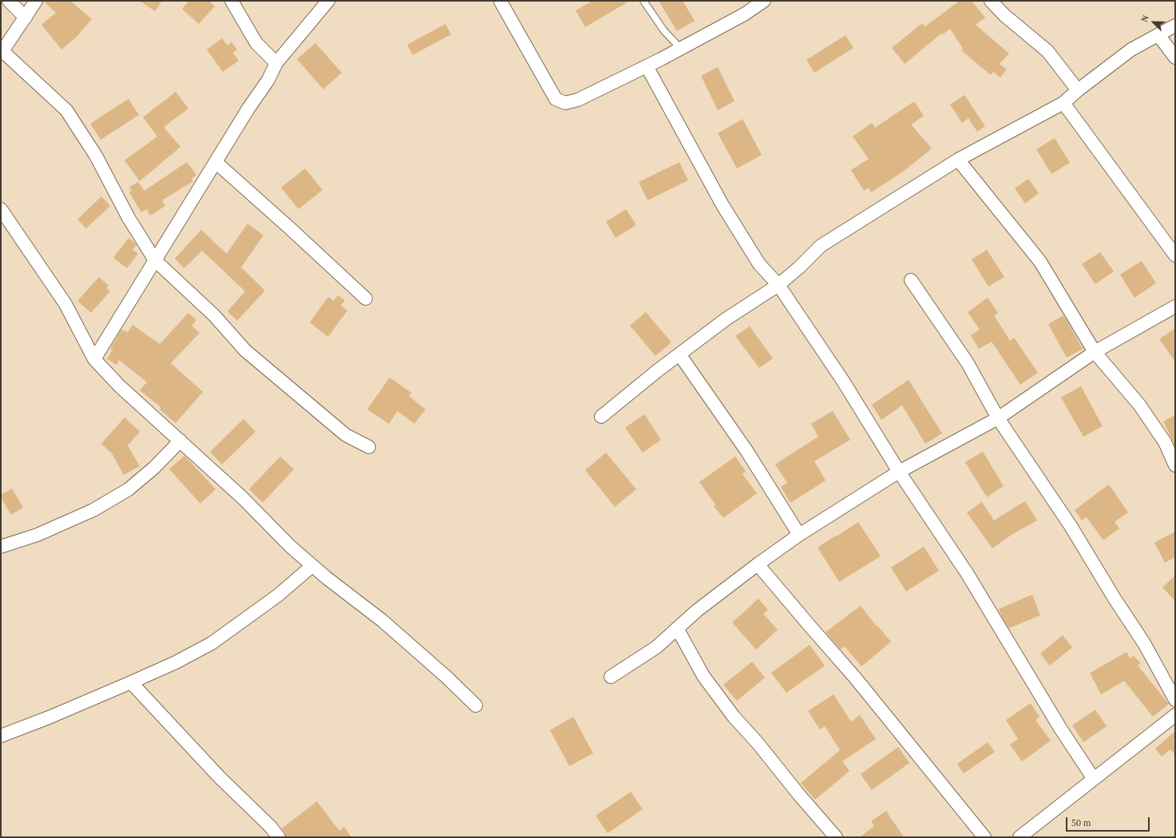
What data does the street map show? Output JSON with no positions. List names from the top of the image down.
{
  "scale_bar": "50 m",
  "north": "top left"
}
